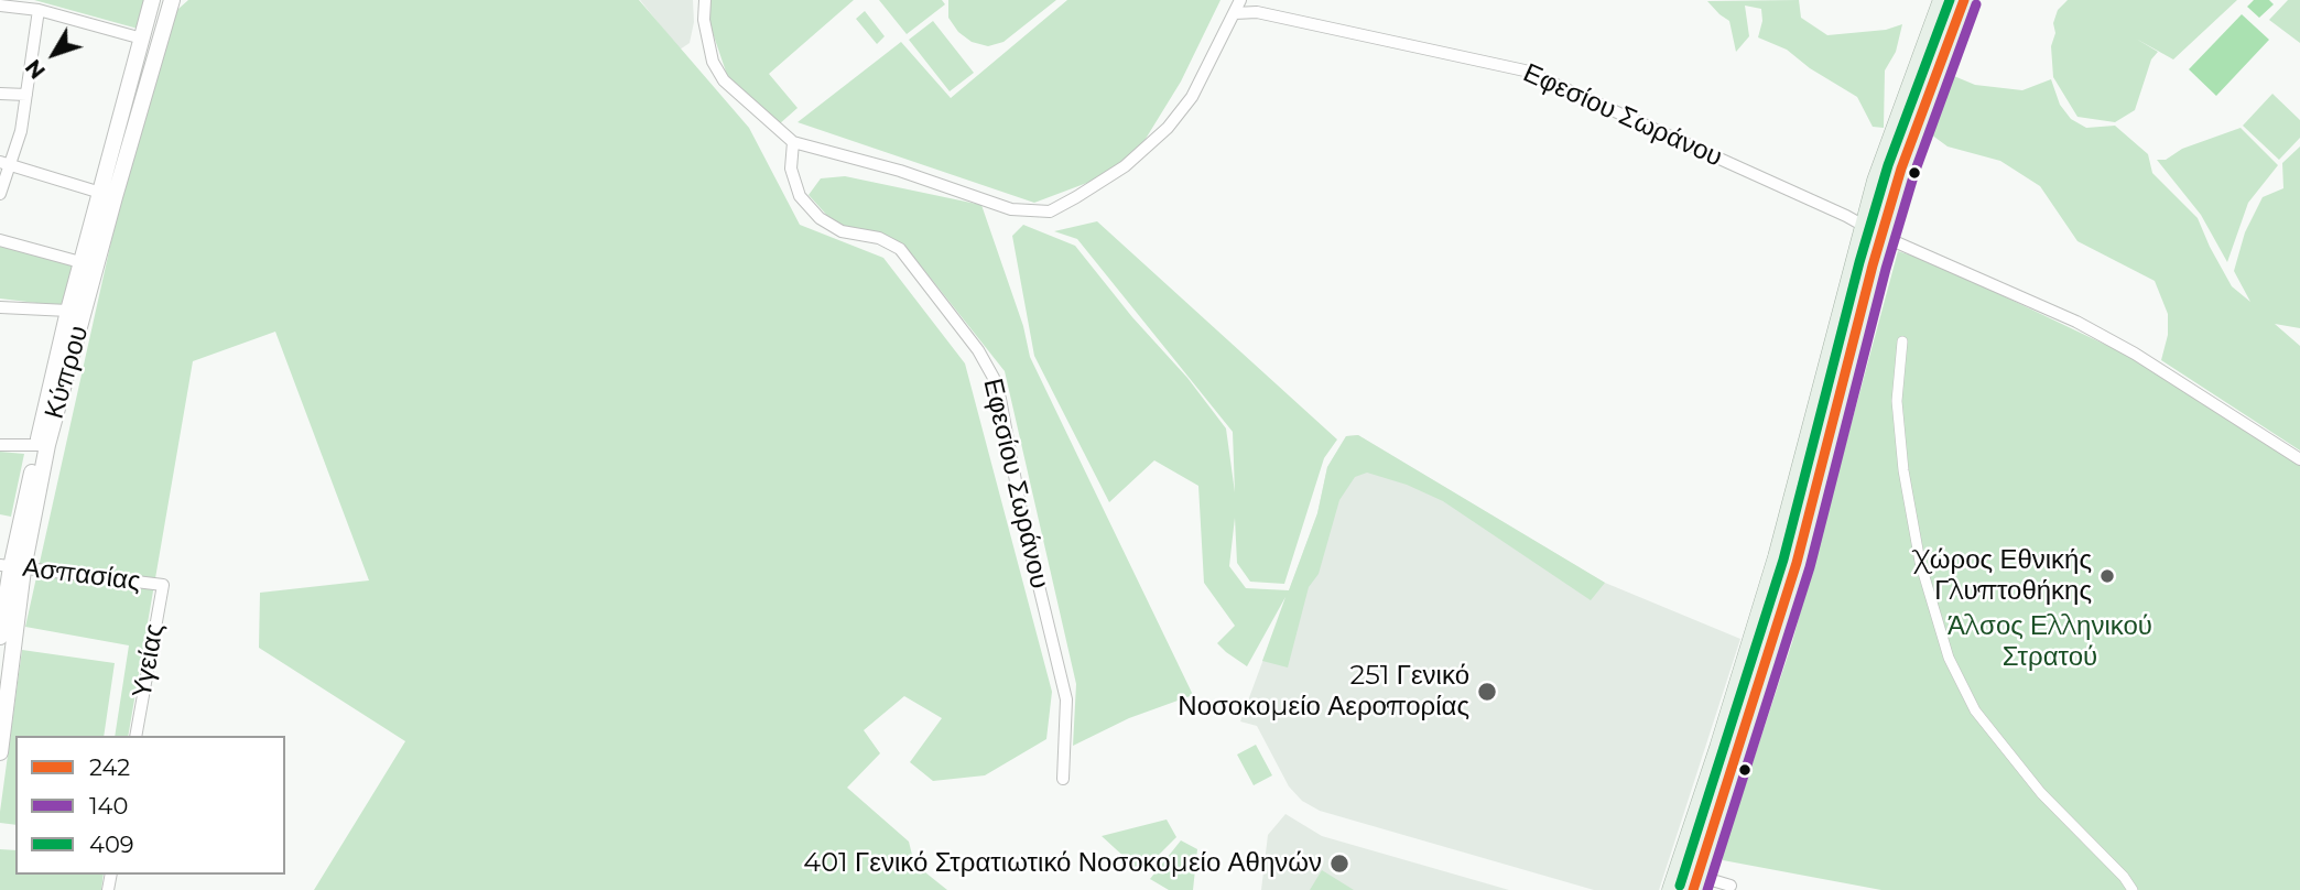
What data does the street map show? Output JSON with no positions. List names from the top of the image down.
{
  "streets": {
    "street": [
      "Εφεσίου Σωράνου",
      "Κύπρου",
      "Ασπασίας",
      "Υγείας"
    ]
  },
  "crossings": [
    ["Κύπρου", "Ασπασίας"],
    ["Ασπασίας", "Υγείας"]
  ],
  "parks": ["Άλσος Ελληνικού Στρατού"],
  "places": ["Χώρος Εθνικής Γλυπτοθήκης", "251 Γενικό Νοσοκομείο Αεροπορίας", "401 Γενικό Στρατιωτικό Νοσοκομείο Αθηνών"],
  "lines": ["transit line 242", "transit line 409", "transit line 140"],
  "legend": ["242", "140", "409"],
  "north": "bottom left"
}
